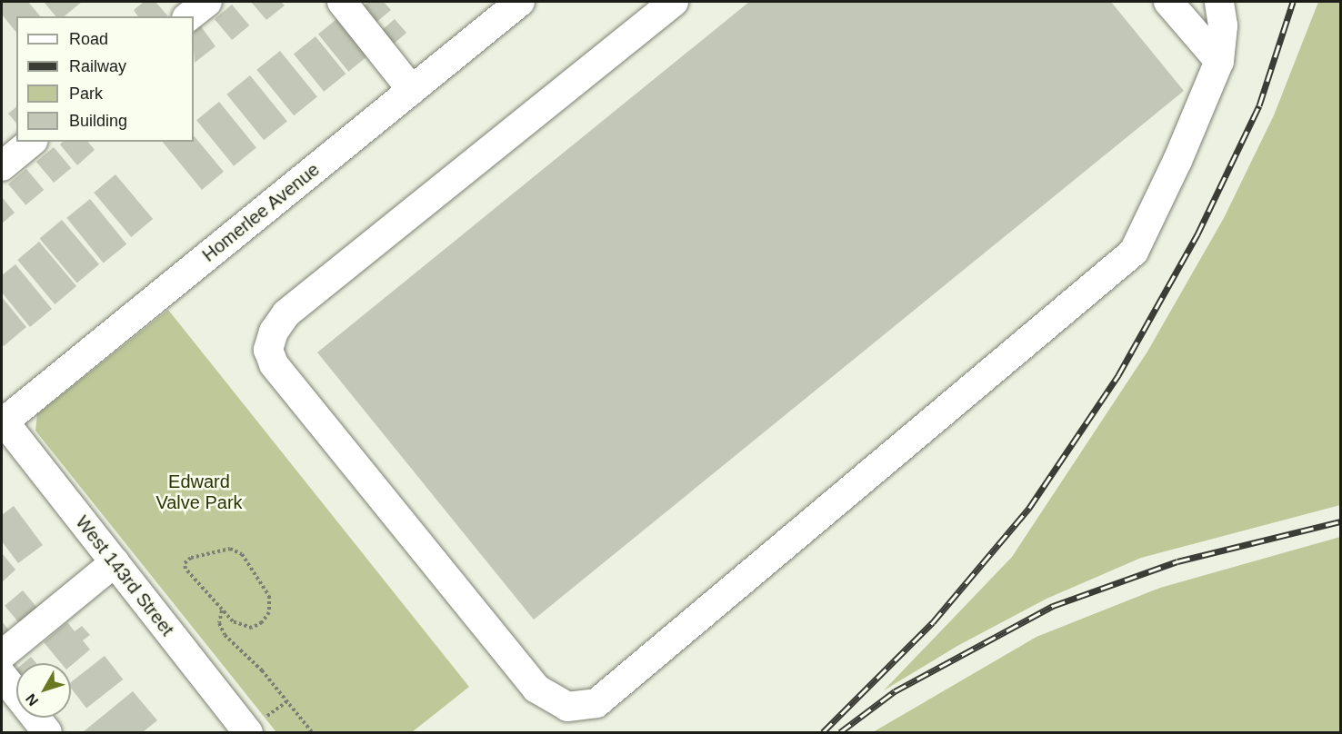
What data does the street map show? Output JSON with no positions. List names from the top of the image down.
{
  "streets": {
    "street": ["Homerlee Avenue", "West 143rd Street"]
  },
  "crossings": [
    ["Homerlee Avenue", "West 143rd Street"]
  ],
  "parks": ["Edward Valve Park"],
  "legend": [
    "Road",
    "Railway",
    "Park",
    "Building"
  ],
  "north": "bottom left"
}
